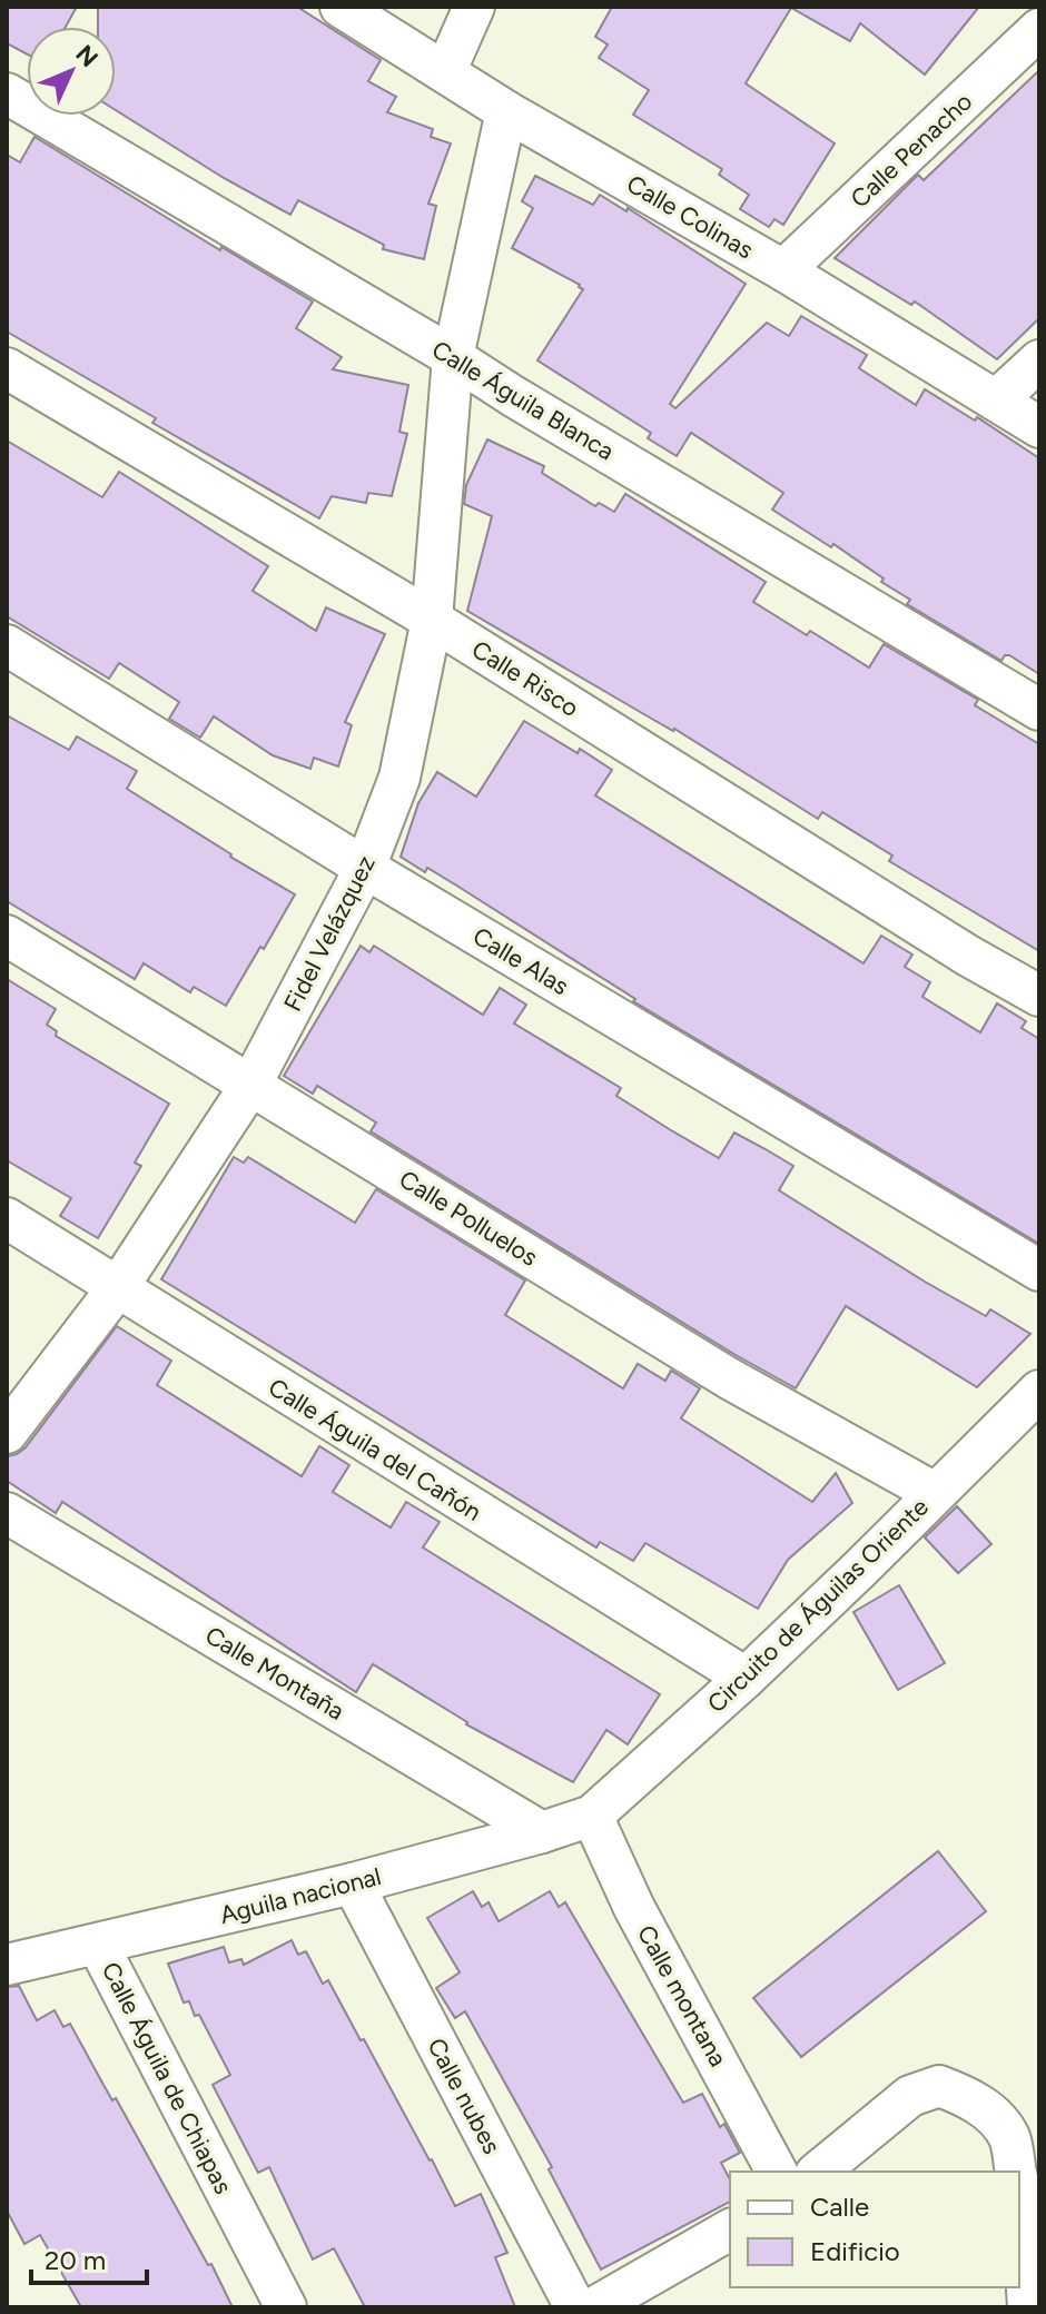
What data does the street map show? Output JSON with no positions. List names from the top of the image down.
{
  "streets": {
    "street": [
      "Calle Penacho",
      "Calle Colinas",
      "Calle Águila Blanca",
      "Calle Risco",
      "Fidel Velázquez",
      "Calle Alas",
      "Calle Polluelos",
      "Calle Águila del Cañón",
      "Circuito de Águilas Oriente",
      "Calle Montaña",
      "Aguila nacional",
      "Calle montana",
      "Calle Águila de Chiapas",
      "Calle nubes"
    ]
  },
  "crossings": [
    ["Calle Penacho", "Calle Colinas"],
    ["Calle Colinas", "Fidel Velázquez"],
    ["Calle Águila Blanca", "Fidel Velázquez"],
    ["Calle Risco", "Fidel Velázquez"],
    ["Fidel Velázquez", "Calle Alas"],
    ["Fidel Velázquez", "Calle Polluelos"],
    ["Fidel Velázquez", "Calle Águila del Cañón"],
    ["Calle Polluelos", "Circuito de Águilas Oriente"],
    ["Calle Águila del Cañón", "Circuito de Águilas Oriente"],
    ["Circuito de Águilas Oriente", "Aguila nacional"],
    ["Circuito de Águilas Oriente", "Calle montana"],
    ["Calle Montaña", "Aguila nacional"],
    ["Aguila nacional", "Calle montana"],
    ["Aguila nacional", "Calle Águila de Chiapas"],
    ["Aguila nacional", "Calle nubes"]
  ],
  "legend": ["Calle", "Edificio"],
  "scale_bar": "20 m",
  "north": "top right"
}
